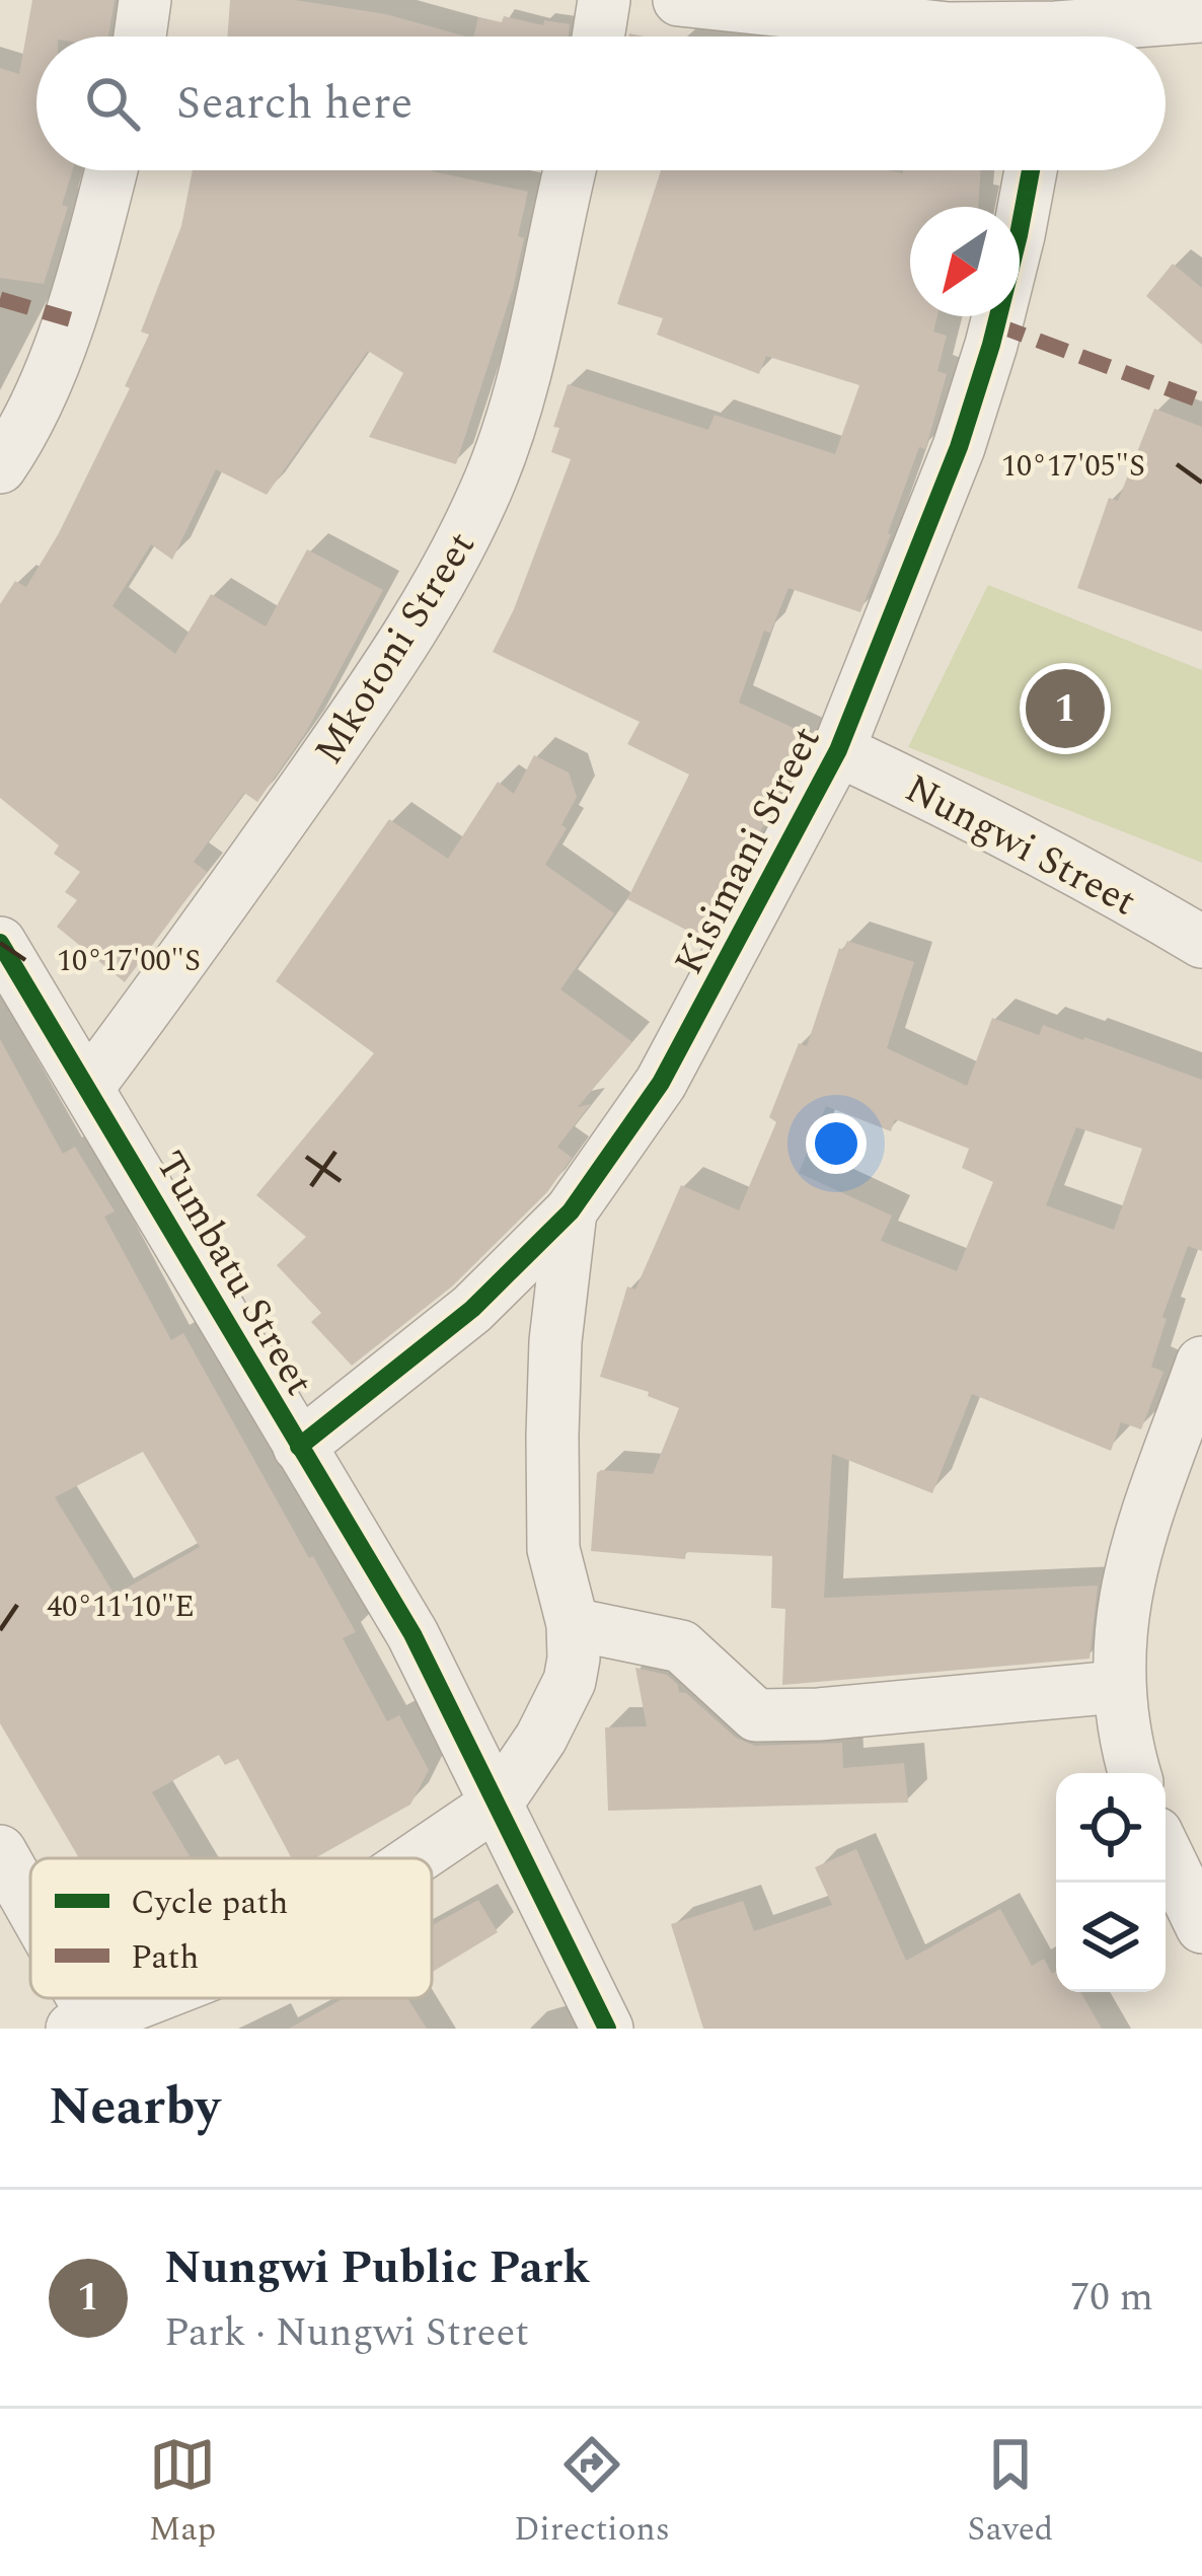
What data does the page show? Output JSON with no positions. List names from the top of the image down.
{
  "streets": {
    "street": [
      "Mkotoni Street",
      "Nungwi Street",
      "Kisimani Street",
      "Tumbatu Street"
    ]
  },
  "crossings": [
    ["Mkotoni Street", "Tumbatu Street"],
    ["Nungwi Street", "Kisimani Street"],
    ["Kisimani Street", "Tumbatu Street"]
  ],
  "legend": ["Cycle path", "Path"],
  "north": "bottom left",
  "page": {
    "search": "Search here",
    "pins": "1",
    "heading": "Nearby",
    "list": [
      {
        "mark": "1",
        "name": "Nungwi Public Park",
        "note": "Park · Nungwi Street",
        "value": "70 m"
      }
    ],
    "nav": ["Map", "Directions", "Saved"]
  },
  "coordinates": ["10°17'05\"S", "10°17'00\"S", "40°11'10\"E"]
}
